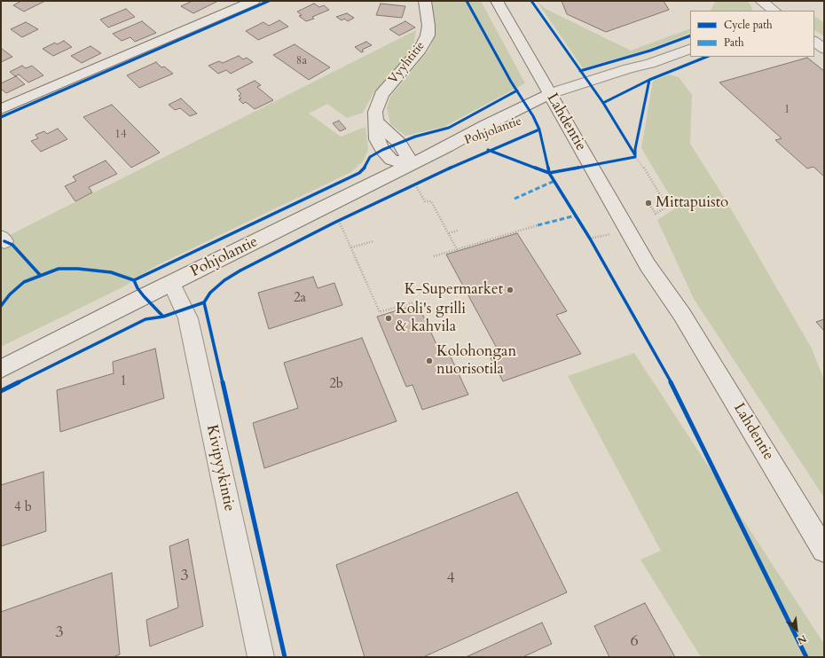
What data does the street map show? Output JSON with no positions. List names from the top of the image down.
{
  "streets": {
    "street": [
      "Vyyhtitie",
      "Lahdentie",
      "Pohjolantie",
      "Kivipyykintie"
    ]
  },
  "crossings": [
    ["Vyyhtitie", "Pohjolantie"],
    ["Lahdentie", "Pohjolantie"],
    ["Pohjolantie", "Kivipyykintie"]
  ],
  "places": [
    "Mittapuisto",
    "K-Supermarket",
    "Koli's grilli & kahvila",
    "Kolohongan nuorisotila"
  ],
  "house_numbers": [
    "8a",
    "1",
    "14",
    "2a",
    "1",
    "2b",
    "4 b",
    "3",
    "4",
    "3",
    "6"
  ],
  "legend": ["Cycle path", "Path"],
  "north": "bottom right"
}
